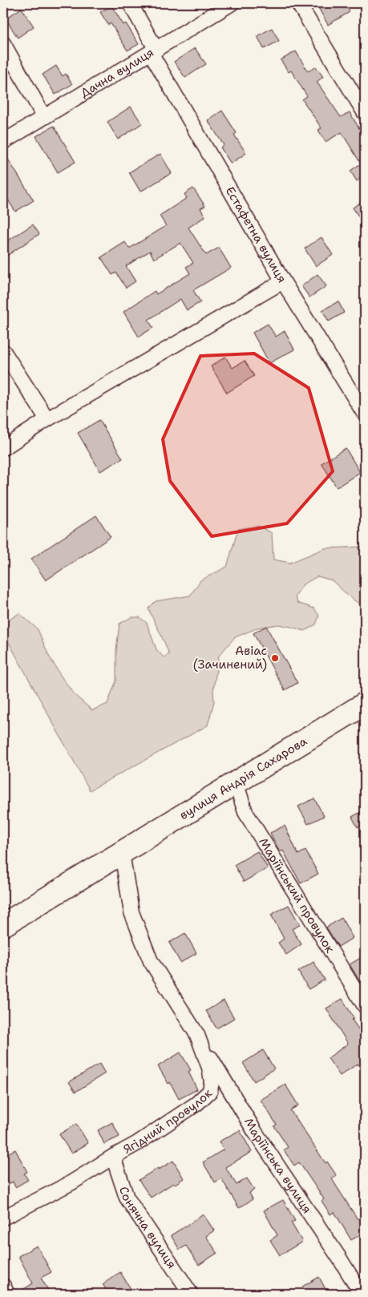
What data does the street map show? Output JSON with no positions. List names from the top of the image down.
{
  "streets": {
    "main road": ["вулиця Андрія Сахарова"],
    "street": [
      "Дачна вулиця",
      "Естафетна вулиця",
      "Маріїнський провулок",
      "Ягідний провулок",
      "Маріїнська вулиця",
      "Сонячна вулиця"
    ]
  },
  "crossings": [
    ["Дачна вулиця", "Естафетна вулиця"],
    ["вулиця Андрія Сахарова", "Маріїнський провулок"],
    ["вулиця Андрія Сахарова", "Ягідний провулок"],
    ["Ягідний провулок", "Маріїнська вулиця"],
    ["Ягідний провулок", "Сонячна вулиця"]
  ],
  "places": ["Авіас (Зачинений)"]
}
